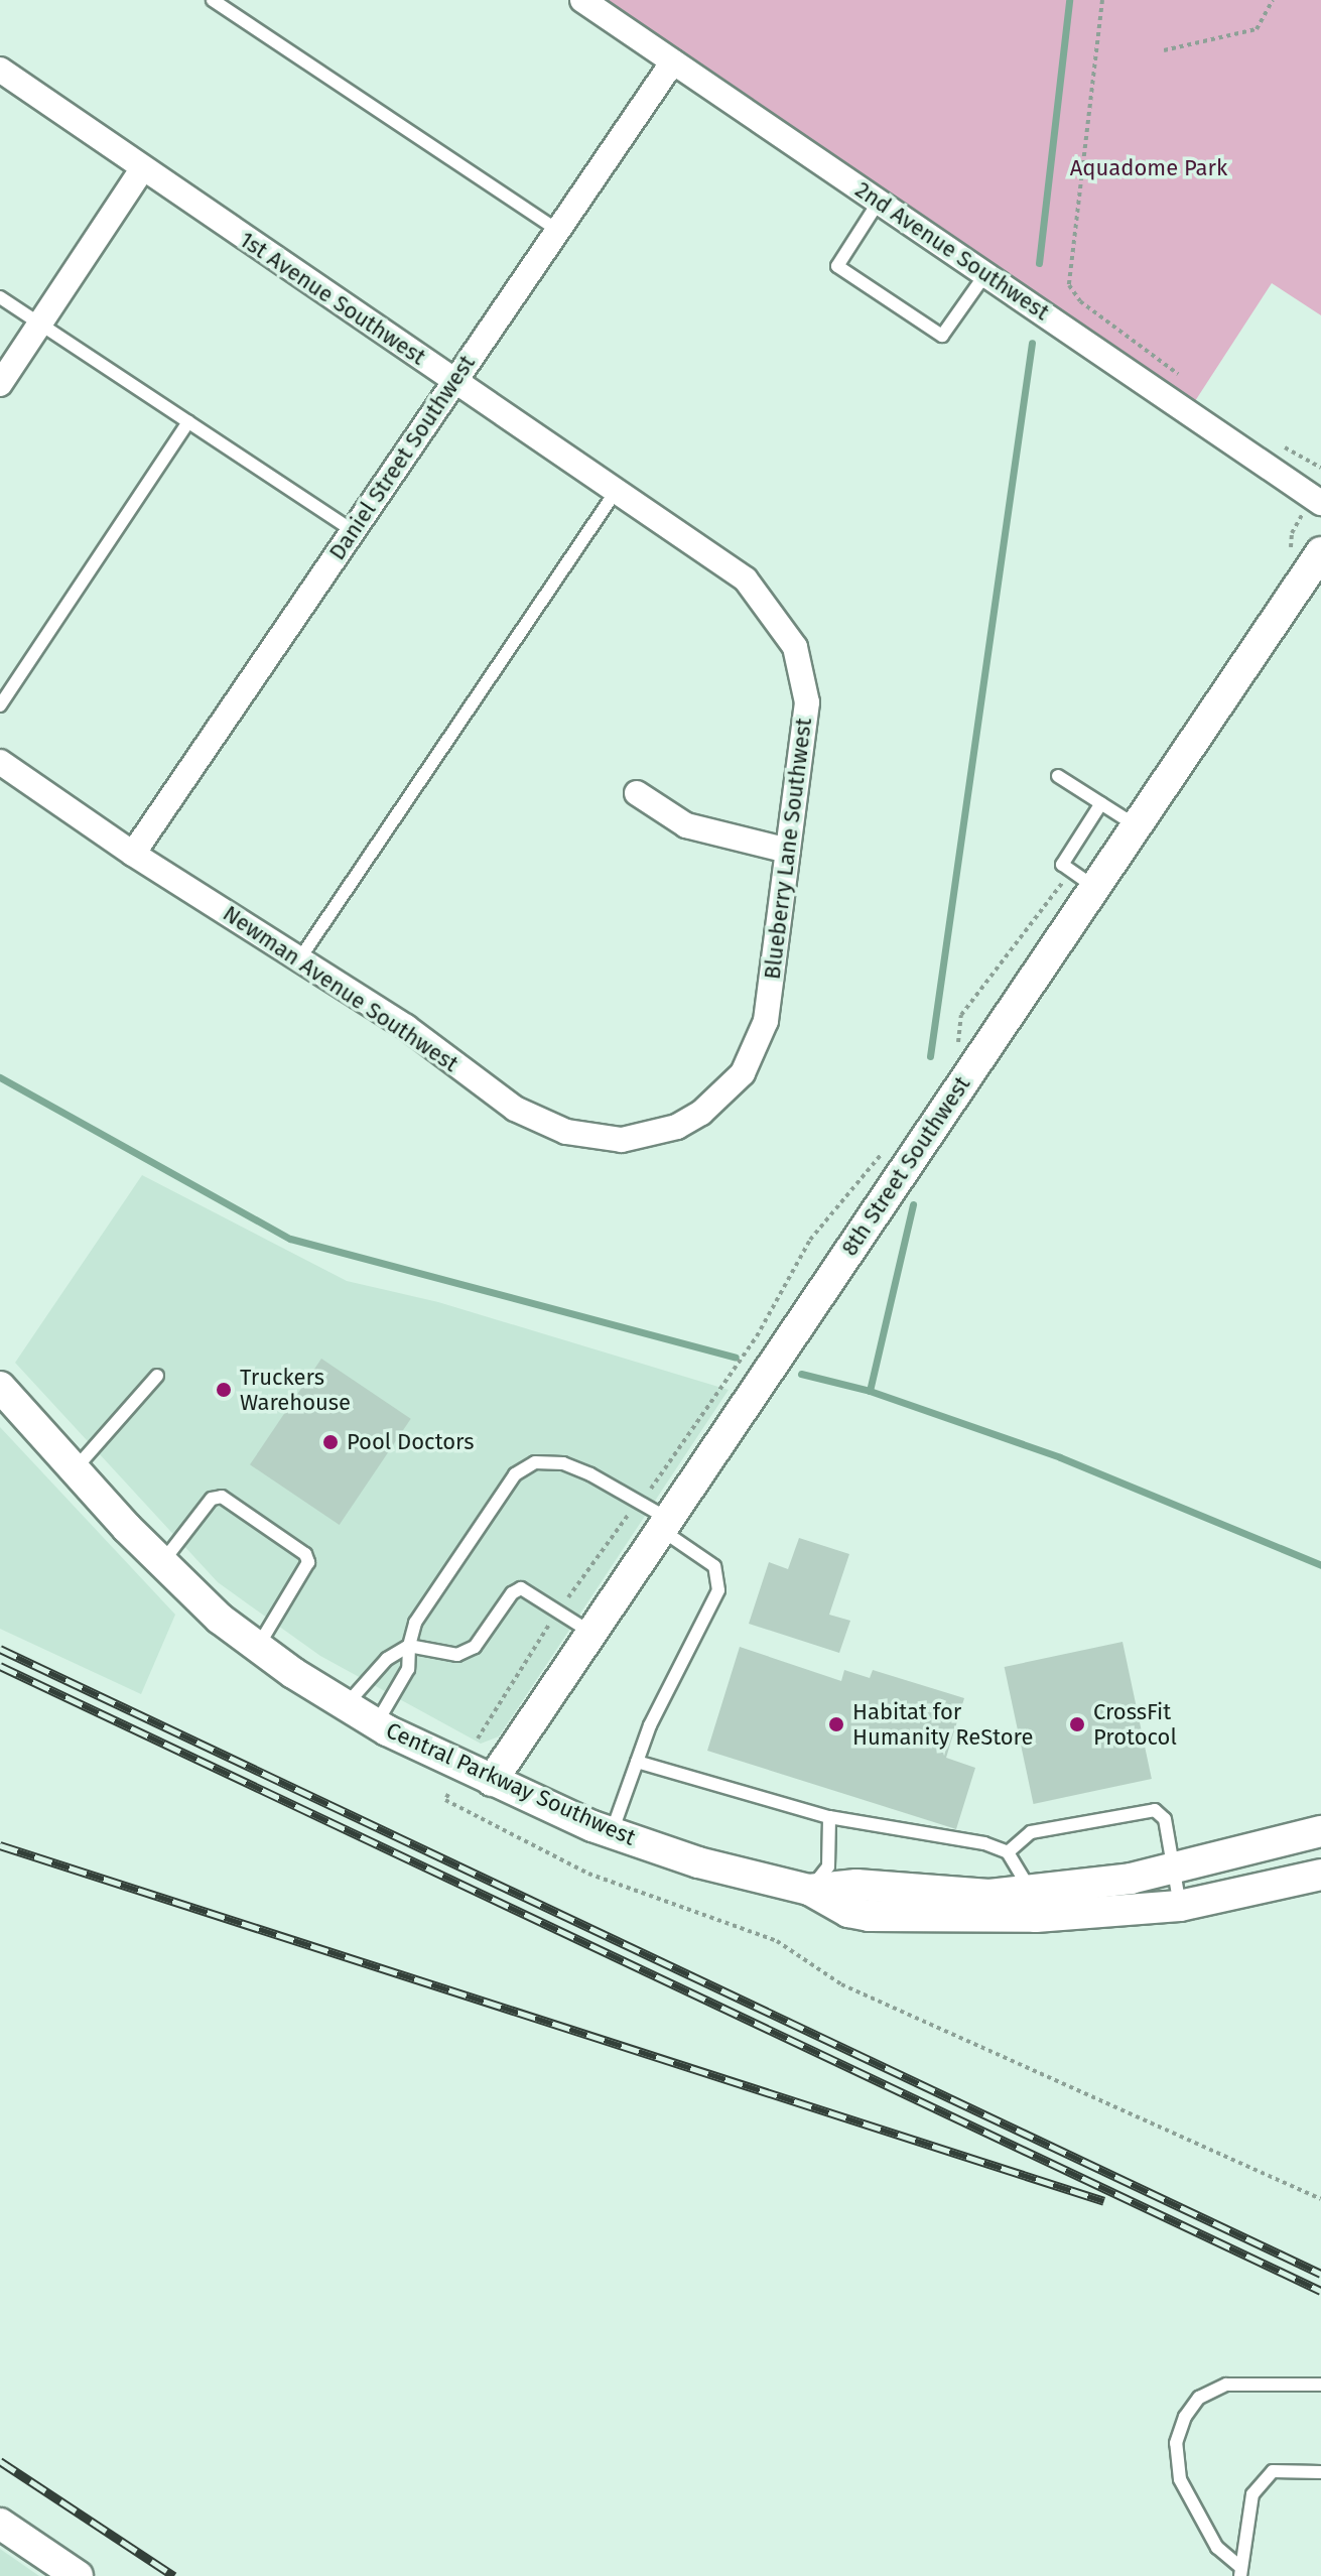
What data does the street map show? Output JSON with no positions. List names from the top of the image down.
{
  "streets": {
    "street": [
      "2nd Avenue Southwest",
      "1st Avenue Southwest",
      "Daniel Street Southwest",
      "Blueberry Lane Southwest",
      "Newman Avenue Southwest",
      "8th Street Southwest",
      "Central Parkway Southwest"
    ]
  },
  "crossings": [
    ["2nd Avenue Southwest", "Daniel Street Southwest"],
    ["1st Avenue Southwest", "Daniel Street Southwest"],
    ["1st Avenue Southwest", "Blueberry Lane Southwest"],
    ["Daniel Street Southwest", "Newman Avenue Southwest"],
    ["Blueberry Lane Southwest", "Newman Avenue Southwest"],
    ["8th Street Southwest", "Central Parkway Southwest"]
  ],
  "parks": ["Aquadome Park"],
  "places": [
    "Truckers Warehouse",
    "Pool Doctors",
    "Habitat for Humanity ReStore",
    "CrossFit Protocol"
  ]
}
